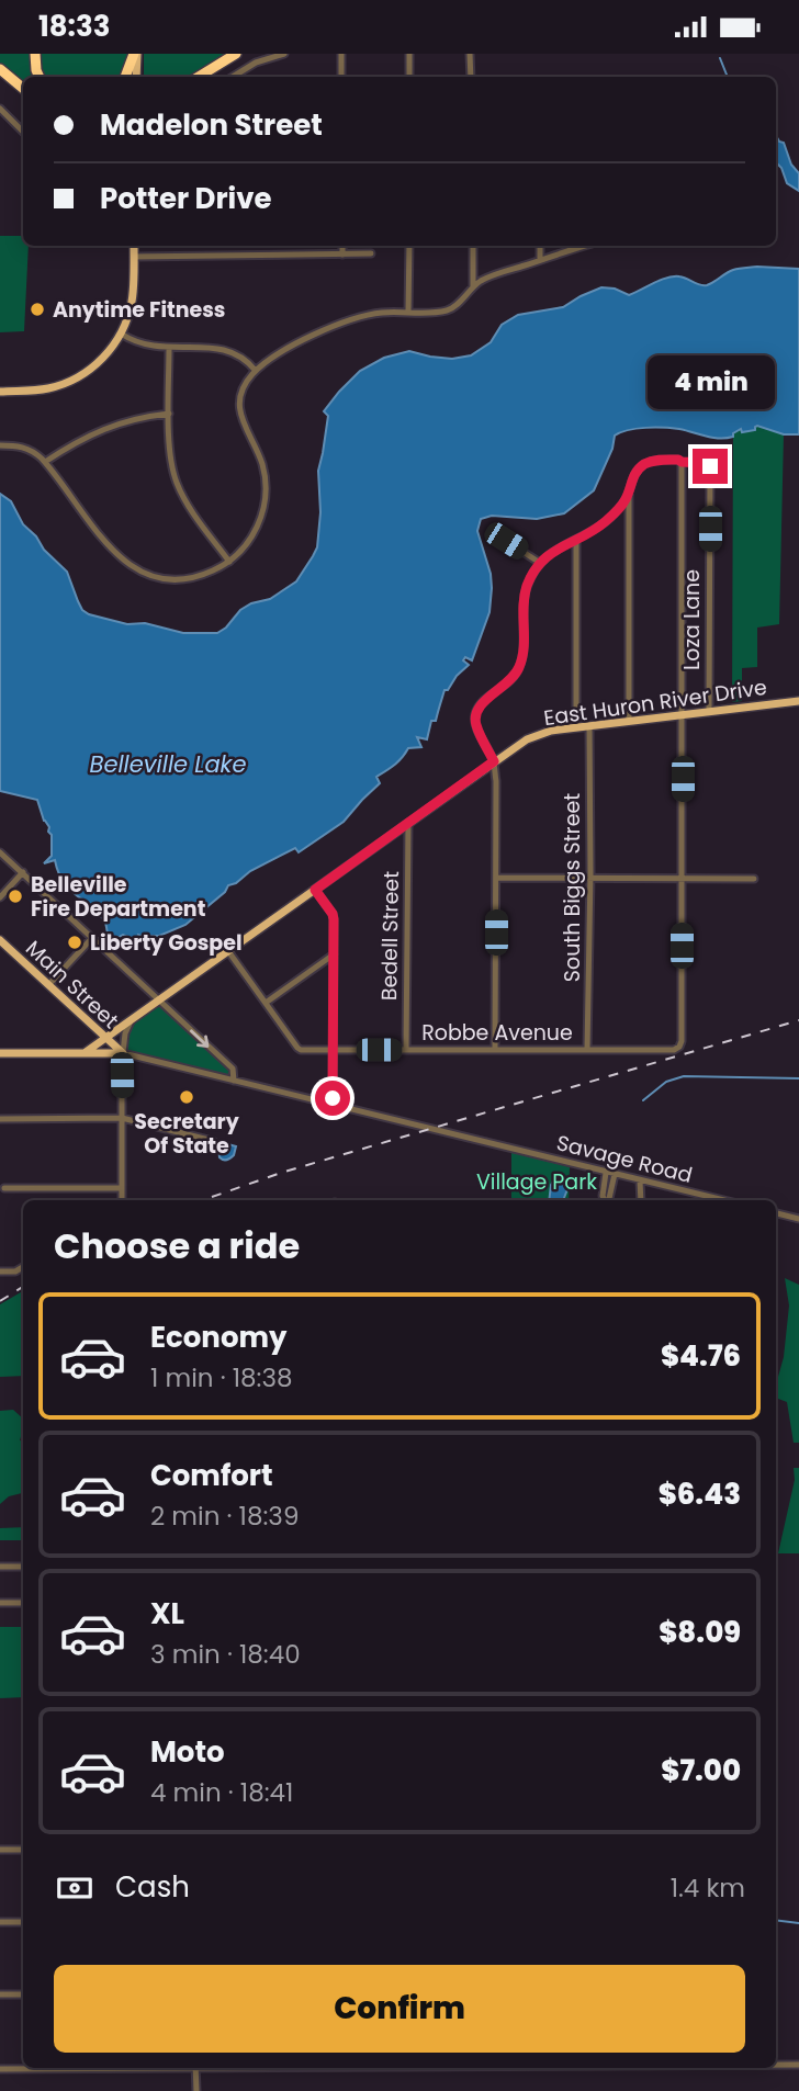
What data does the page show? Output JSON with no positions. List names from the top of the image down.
{
  "streets": {
    "main road": ["East Huron River Drive", "Main Street"],
    "street": [
      "Loza Lane",
      "South Biggs Street",
      "Bedell Street",
      "Robbe Avenue",
      "Savage Road"
    ]
  },
  "crossings": [
    ["Loza Lane", "East Huron River Drive"],
    ["East Huron River Drive", "South Biggs Street"],
    ["East Huron River Drive", "Bedell Street"],
    ["East Huron River Drive", "Main Street"],
    ["South Biggs Street", "Robbe Avenue"],
    ["Bedell Street", "Robbe Avenue"],
    ["Main Street", "Savage Road"]
  ],
  "water": ["Belleville Lake"],
  "parks": ["Village Park"],
  "places": [
    "Anytime Fitness",
    "Belleville Fire Department",
    "Liberty Gospel",
    "Secretary Of State"
  ],
  "page": {
    "status": "18:33",
    "banner": ["Madelon Street", "Potter Drive"],
    "bubble": "4 min",
    "heading": "Choose a ride",
    "list": [
      {
        "name": "Economy",
        "note": "1 min · 18:38",
        "value": "$4.76"
      },
      {
        "name": "Comfort",
        "note": "2 min · 18:39",
        "value": "$6.43"
      },
      {
        "name": "XL",
        "note": "3 min · 18:40",
        "value": "$8.09"
      },
      {
        "name": "Moto",
        "note": "4 min · 18:41",
        "value": "$7.00"
      }
    ],
    "pay": ["Cash", "1.4 km"],
    "buttons": "Confirm"
  }
}
